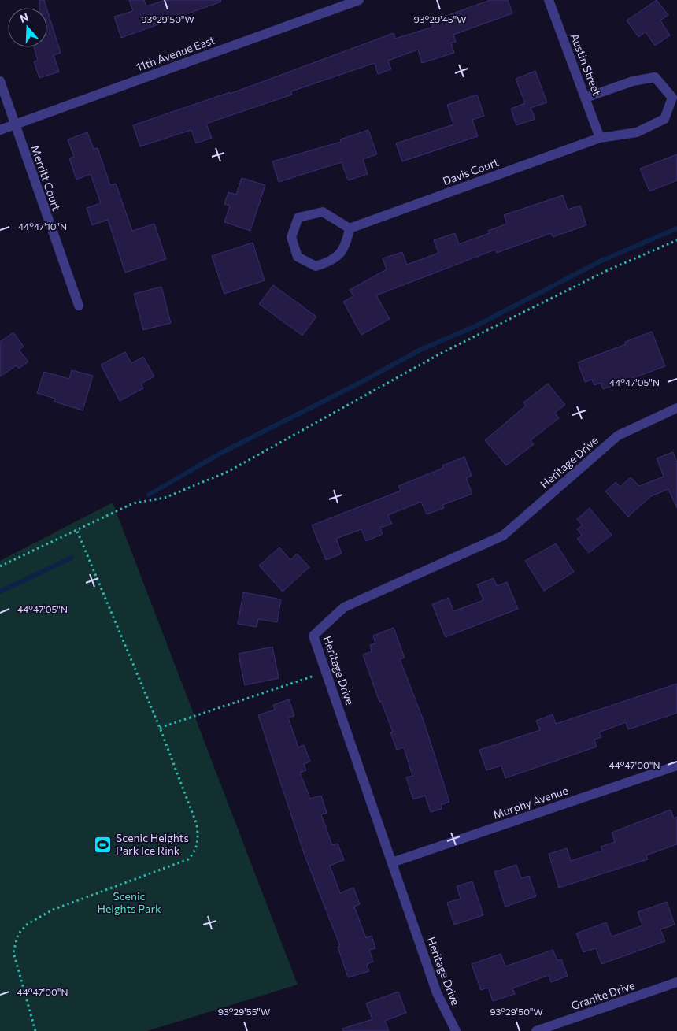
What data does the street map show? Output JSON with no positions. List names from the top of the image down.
{
  "streets": {
    "street": [
      "11th Avenue East",
      "Austin Street",
      "Davis Court",
      "Merritt Court",
      "Heritage Drive",
      "Murphy Avenue",
      "Granite Drive"
    ]
  },
  "crossings": [
    ["11th Avenue East", "Merritt Court"],
    ["Austin Street", "Davis Court"],
    ["Heritage Drive", "Murphy Avenue"]
  ],
  "parks": ["Scenic Heights Park"],
  "places": {
    "sports": ["Scenic Heights Park Ice Rink"]
  },
  "north": "top",
  "coordinates": [
    "93°29'50\"W",
    "93°29'45\"W",
    "44°47'10\"N",
    "44°47'05\"N",
    "44°47'00\"N",
    "93°29'55\"W"
  ]
}
